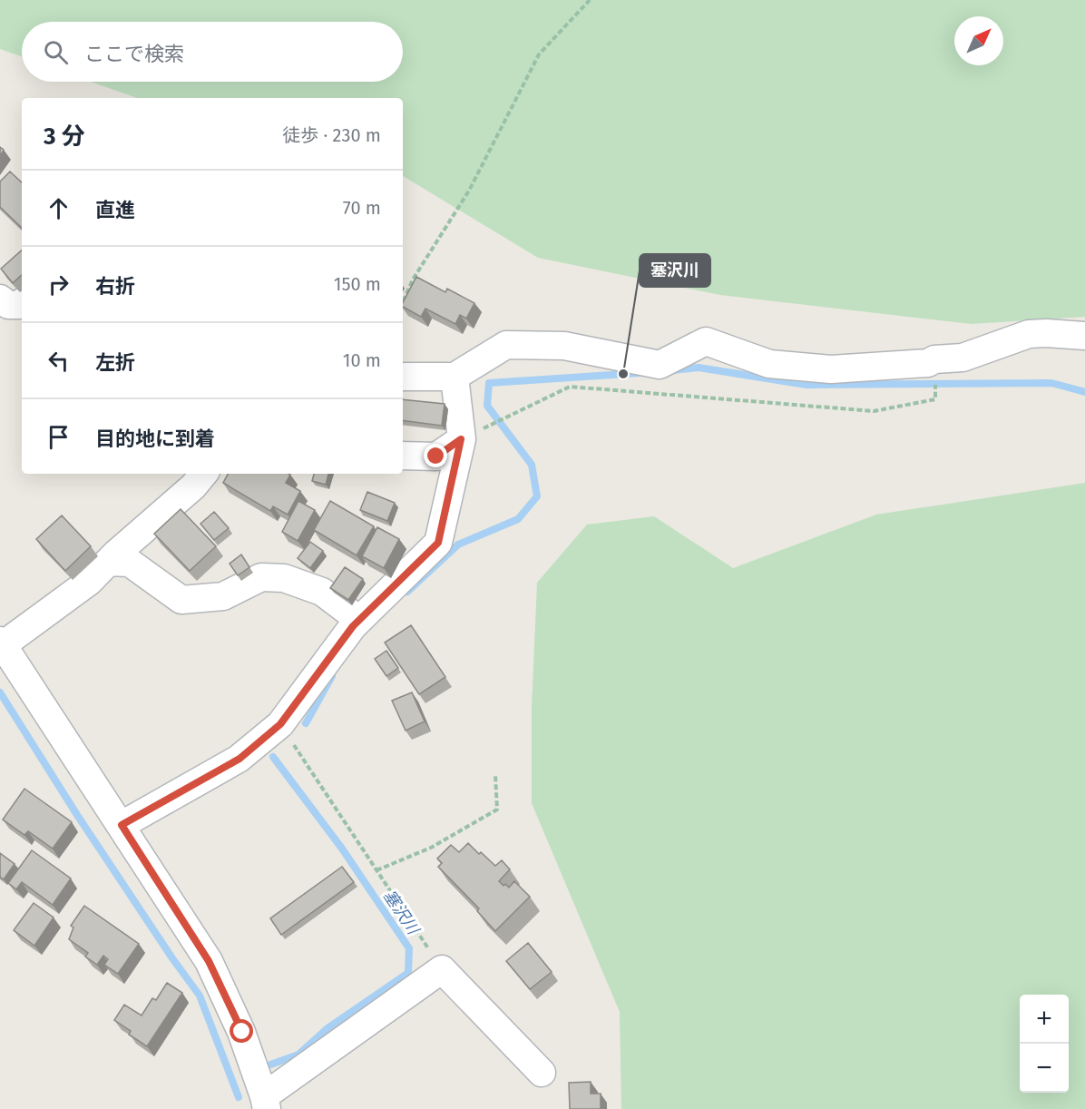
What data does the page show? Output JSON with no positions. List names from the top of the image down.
{
  "water": ["塞沢川"],
  "places": ["塞沢川"],
  "north": "top right",
  "page": {
    "search": "ここで検索",
    "heading": ["3 分", "徒歩 · 230 m"],
    "list": [
      ["直進", "70 m"],
      ["右折", "150 m"],
      ["左折", "10 m"],
      "目的地に到着"
    ],
    "map_buttons": ["+", "−"]
  }
}
